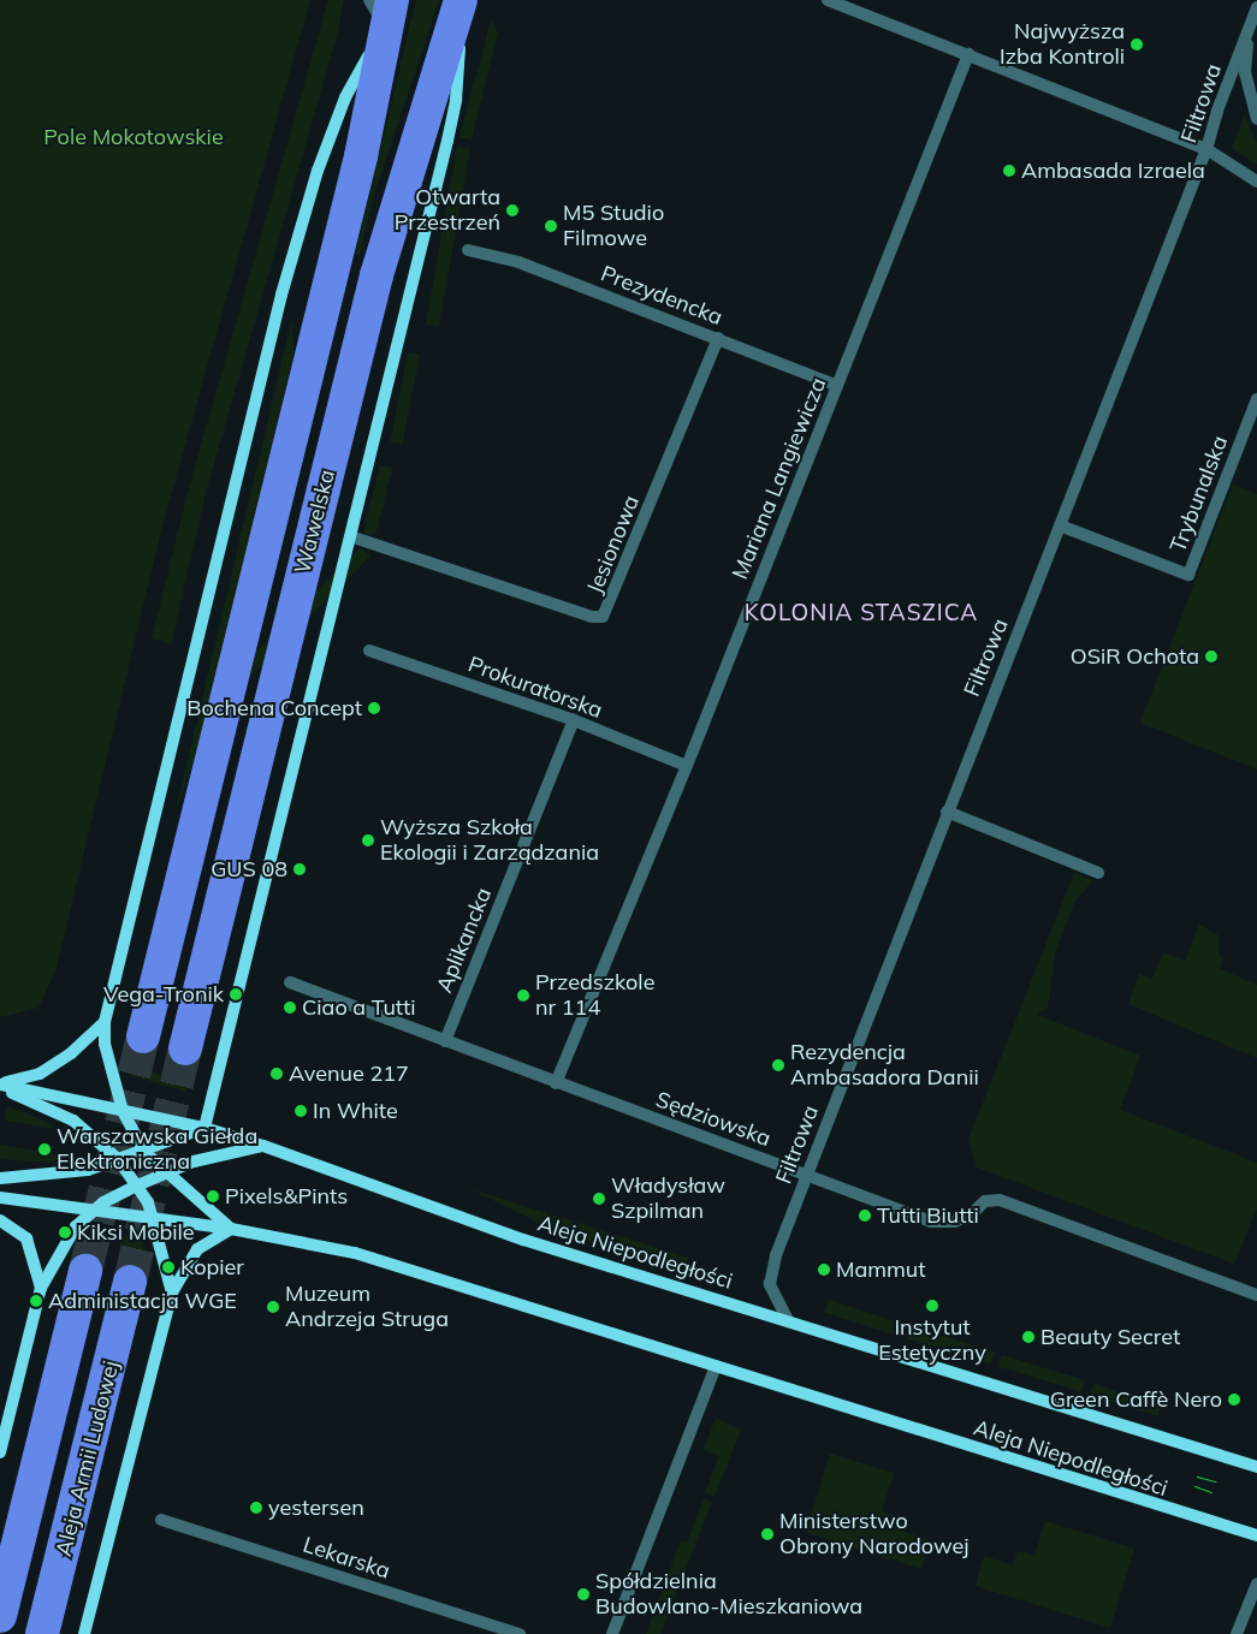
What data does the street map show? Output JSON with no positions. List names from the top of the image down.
{
  "streets": {
    "main road": ["Wawelska", "Aleja Niepodległości", "Aleja Armii Ludowej"],
    "street": [
      "Filtrowa",
      "Prezydencka",
      "Mariana Langiewicza",
      "Trybunalska",
      "Jesionowa",
      "Prokuratorska",
      "Aplikancka",
      "Sędziowska",
      "Lekarska"
    ]
  },
  "crossings": [
    ["Filtrowa", "Trybunalska"],
    ["Filtrowa", "Sędziowska"],
    ["Filtrowa", "Aleja Niepodległości"],
    ["Prezydencka", "Mariana Langiewicza"],
    ["Prezydencka", "Jesionowa"],
    ["Mariana Langiewicza", "Prokuratorska"],
    ["Mariana Langiewicza", "Sędziowska"],
    ["Prokuratorska", "Aplikancka"],
    ["Aplikancka", "Sędziowska"]
  ],
  "districts": ["KOLONIA STASZICA"],
  "parks": ["Pole Mokotowskie"],
  "places": [
    "Najwyższa Izba Kontroli",
    "Ambasada Izraela",
    "Otwarta Przestrzeń",
    "M5 Studio Filmowe",
    "OSiR Ochota",
    "Bochena Concept",
    "Wyższa Szkoła Ekologii i Zarządzania",
    "GUS 08",
    "Vega-Tronik",
    "Przedszkole nr 114",
    "Ciao a Tutti",
    "Rezydencja Ambasadora Danii",
    "Avenue 217",
    "In White",
    "Warszawska Giełda Elektroniczna",
    "Pixels&Pints",
    "Władysław Szpilman",
    "Tutti Biutti",
    "Kiksi Mobile",
    "Kopier",
    "Mammut",
    "Administacja WGE",
    "Instytut Estetyczny",
    "Muzeum Andrzeja Struga",
    "Beauty Secret",
    "Green Caffè Nero",
    "yestersen",
    "Ministerstwo Obrony Narodowej",
    "Spółdzielnia Budowlano-Mieszkaniowa"
  ]
}
